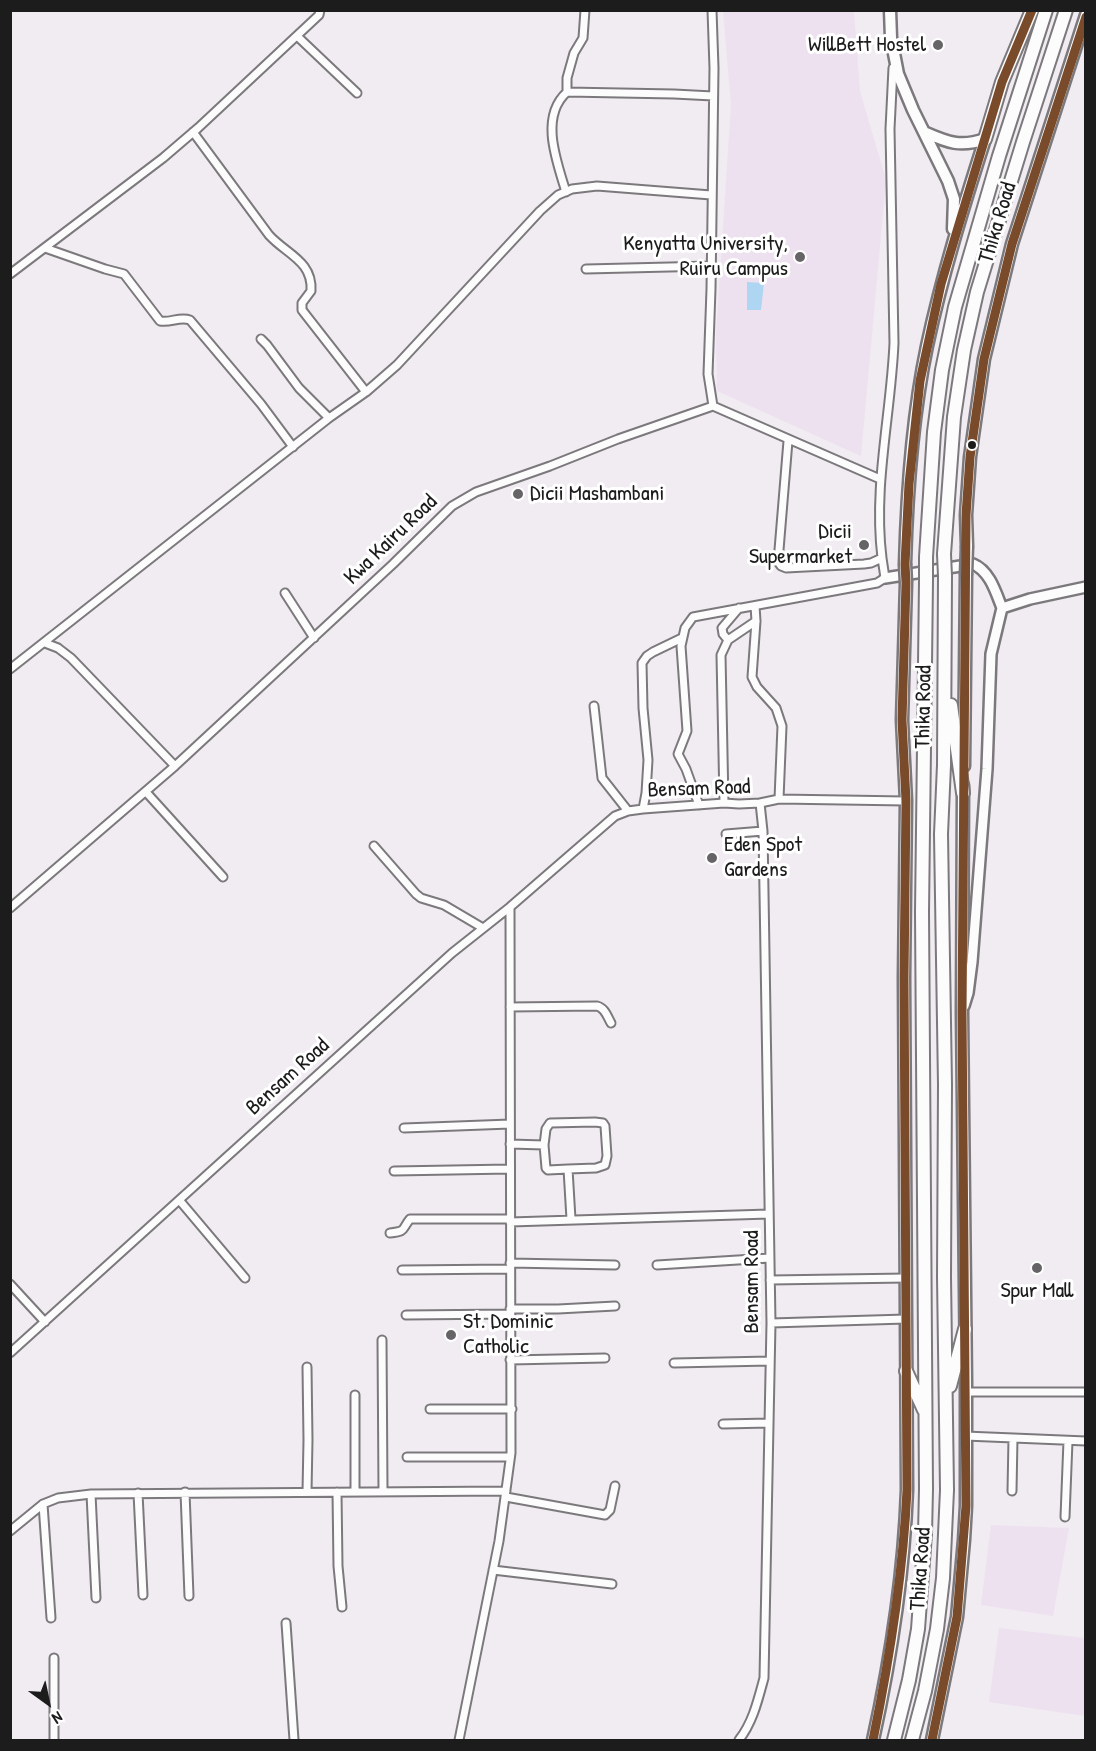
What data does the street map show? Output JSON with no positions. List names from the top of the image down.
{
  "streets": {
    "highway": ["Thika Road"],
    "street": ["Kwa Kairu Road", "Bensam Road"]
  },
  "places": [
    "WillBett Hostel",
    "Kenyatta University, Ruiru Campus",
    "Dicii Mashambani",
    "Dicii Supermarket",
    "Eden Spot Gardens",
    "Spur Mall",
    "St. Dominic Catholic"
  ],
  "north": "bottom right"
}
